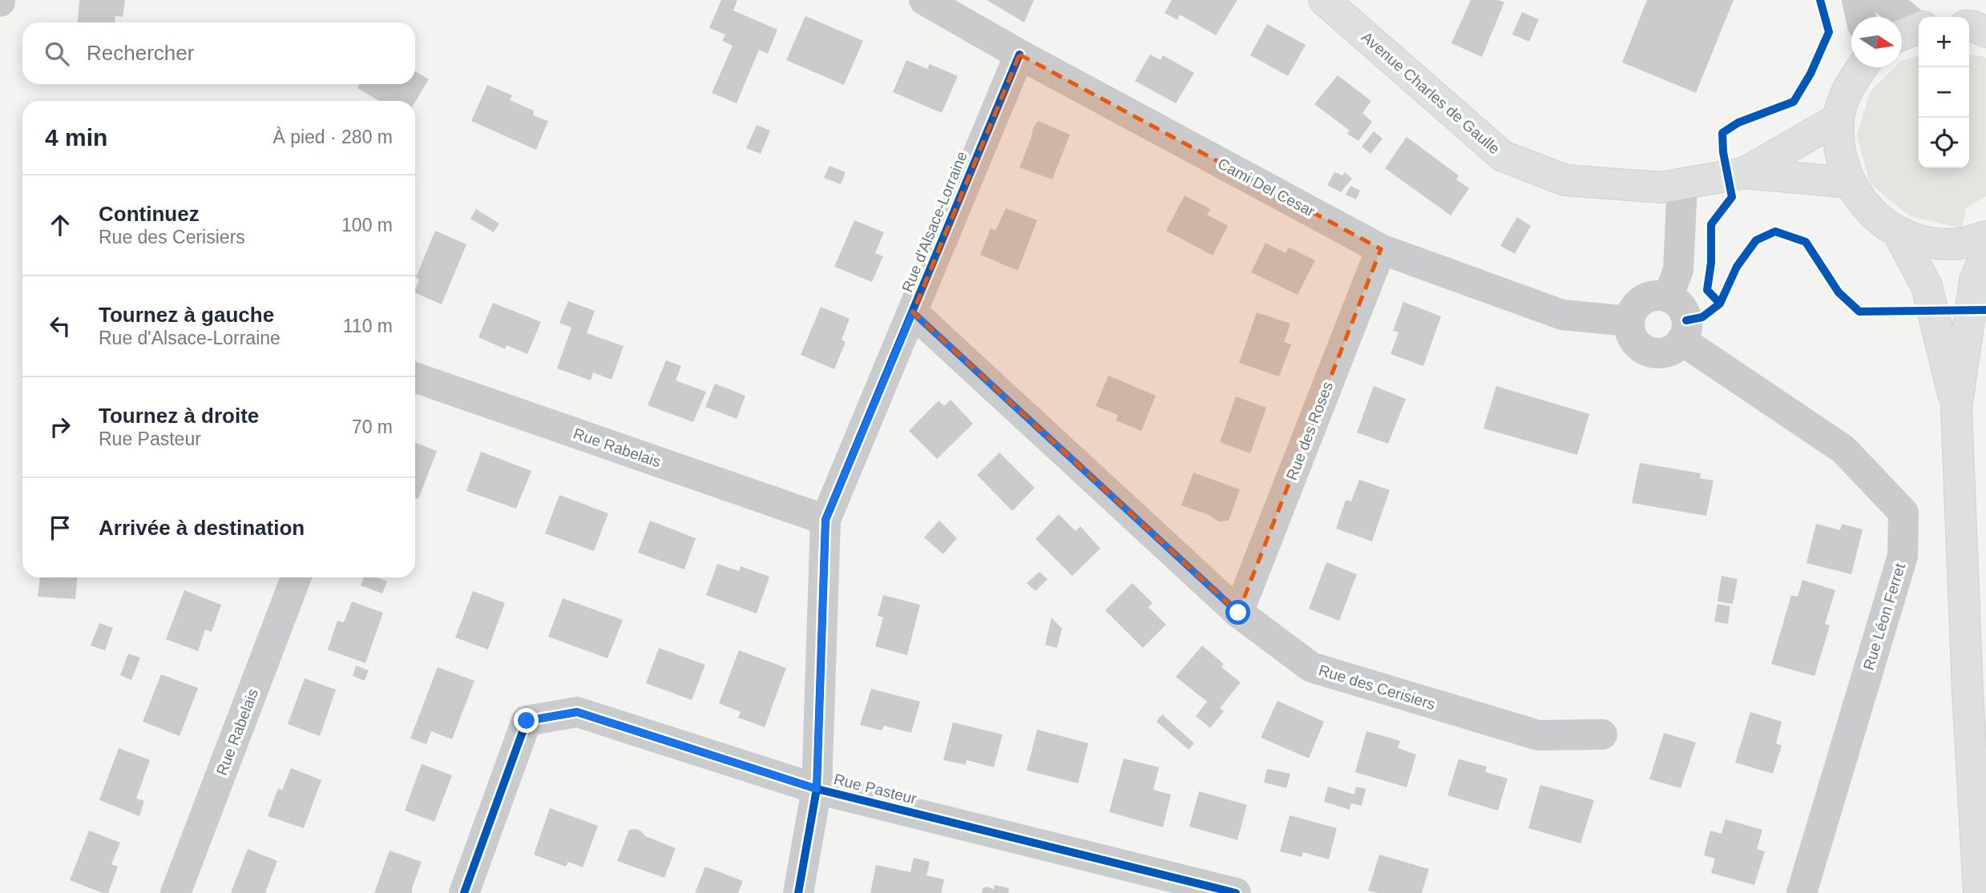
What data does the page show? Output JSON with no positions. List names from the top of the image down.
{
  "streets": {
    "main road": ["Avenue Charles de Gaulle"],
    "street": [
      "Cami Del Cesar",
      "Rue d'Alsace-Lorraine",
      "Rue des Roses",
      "Rue Rabelais",
      "Rue Léon Ferret",
      "Rue des Cerisiers",
      "Rue Pasteur"
    ]
  },
  "crossings": [
    ["Cami Del Cesar", "Rue d'Alsace-Lorraine"],
    ["Cami Del Cesar", "Rue des Roses"],
    ["Cami Del Cesar", "Rue Léon Ferret"],
    ["Rue d'Alsace-Lorraine", "Rue Rabelais"],
    ["Rue d'Alsace-Lorraine", "Rue des Cerisiers"],
    ["Rue d'Alsace-Lorraine", "Rue Pasteur"],
    ["Rue des Roses", "Rue des Cerisiers"]
  ],
  "north": "right",
  "page": {
    "map_buttons": ["+", "−"],
    "search": "Rechercher",
    "heading": ["4 min", "À pied · 280 m"],
    "list": [
      ["Continuez", "Rue des Cerisiers", "100 m"],
      ["Tournez à gauche", "Rue d'Alsace-Lorraine", "110 m"],
      ["Tournez à droite", "Rue Pasteur", "70 m"],
      "Arrivée à destination"
    ]
  }
}
